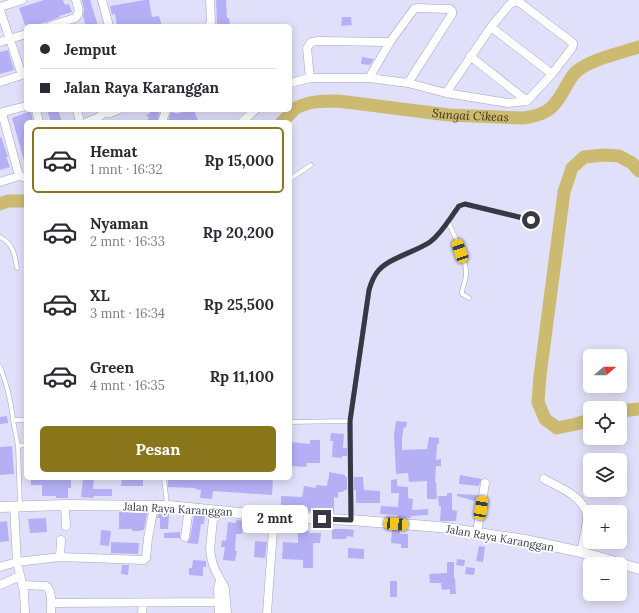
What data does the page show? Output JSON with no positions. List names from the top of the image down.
{
  "streets": {
    "street": ["Jalan Raya Karanggan"]
  },
  "water": ["Sungai Cikeas"],
  "north": "right",
  "page": {
    "banner": ["Jemput", "Jalan Raya Karanggan"],
    "list": [
      {
        "name": "Hemat",
        "note": "1 mnt · 16:32",
        "value": "Rp 15,000"
      },
      {
        "name": "Nyaman",
        "note": "2 mnt · 16:33",
        "value": "Rp 20,200"
      },
      {
        "name": "XL",
        "note": "3 mnt · 16:34",
        "value": "Rp 25,500"
      },
      {
        "name": "Green",
        "note": "4 mnt · 16:35",
        "value": "Rp 11,100"
      }
    ],
    "map_buttons": ["+", "−"],
    "buttons": "Pesan",
    "bubble": "2 mnt"
  }
}
